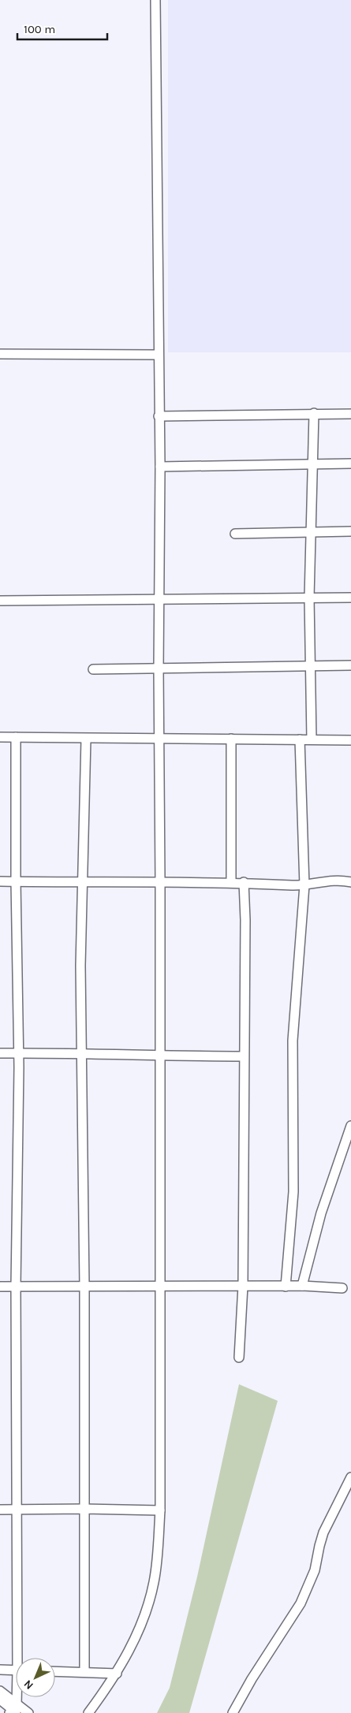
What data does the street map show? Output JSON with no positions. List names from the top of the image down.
{
  "scale_bar": "100 m",
  "north": "bottom left"
}
